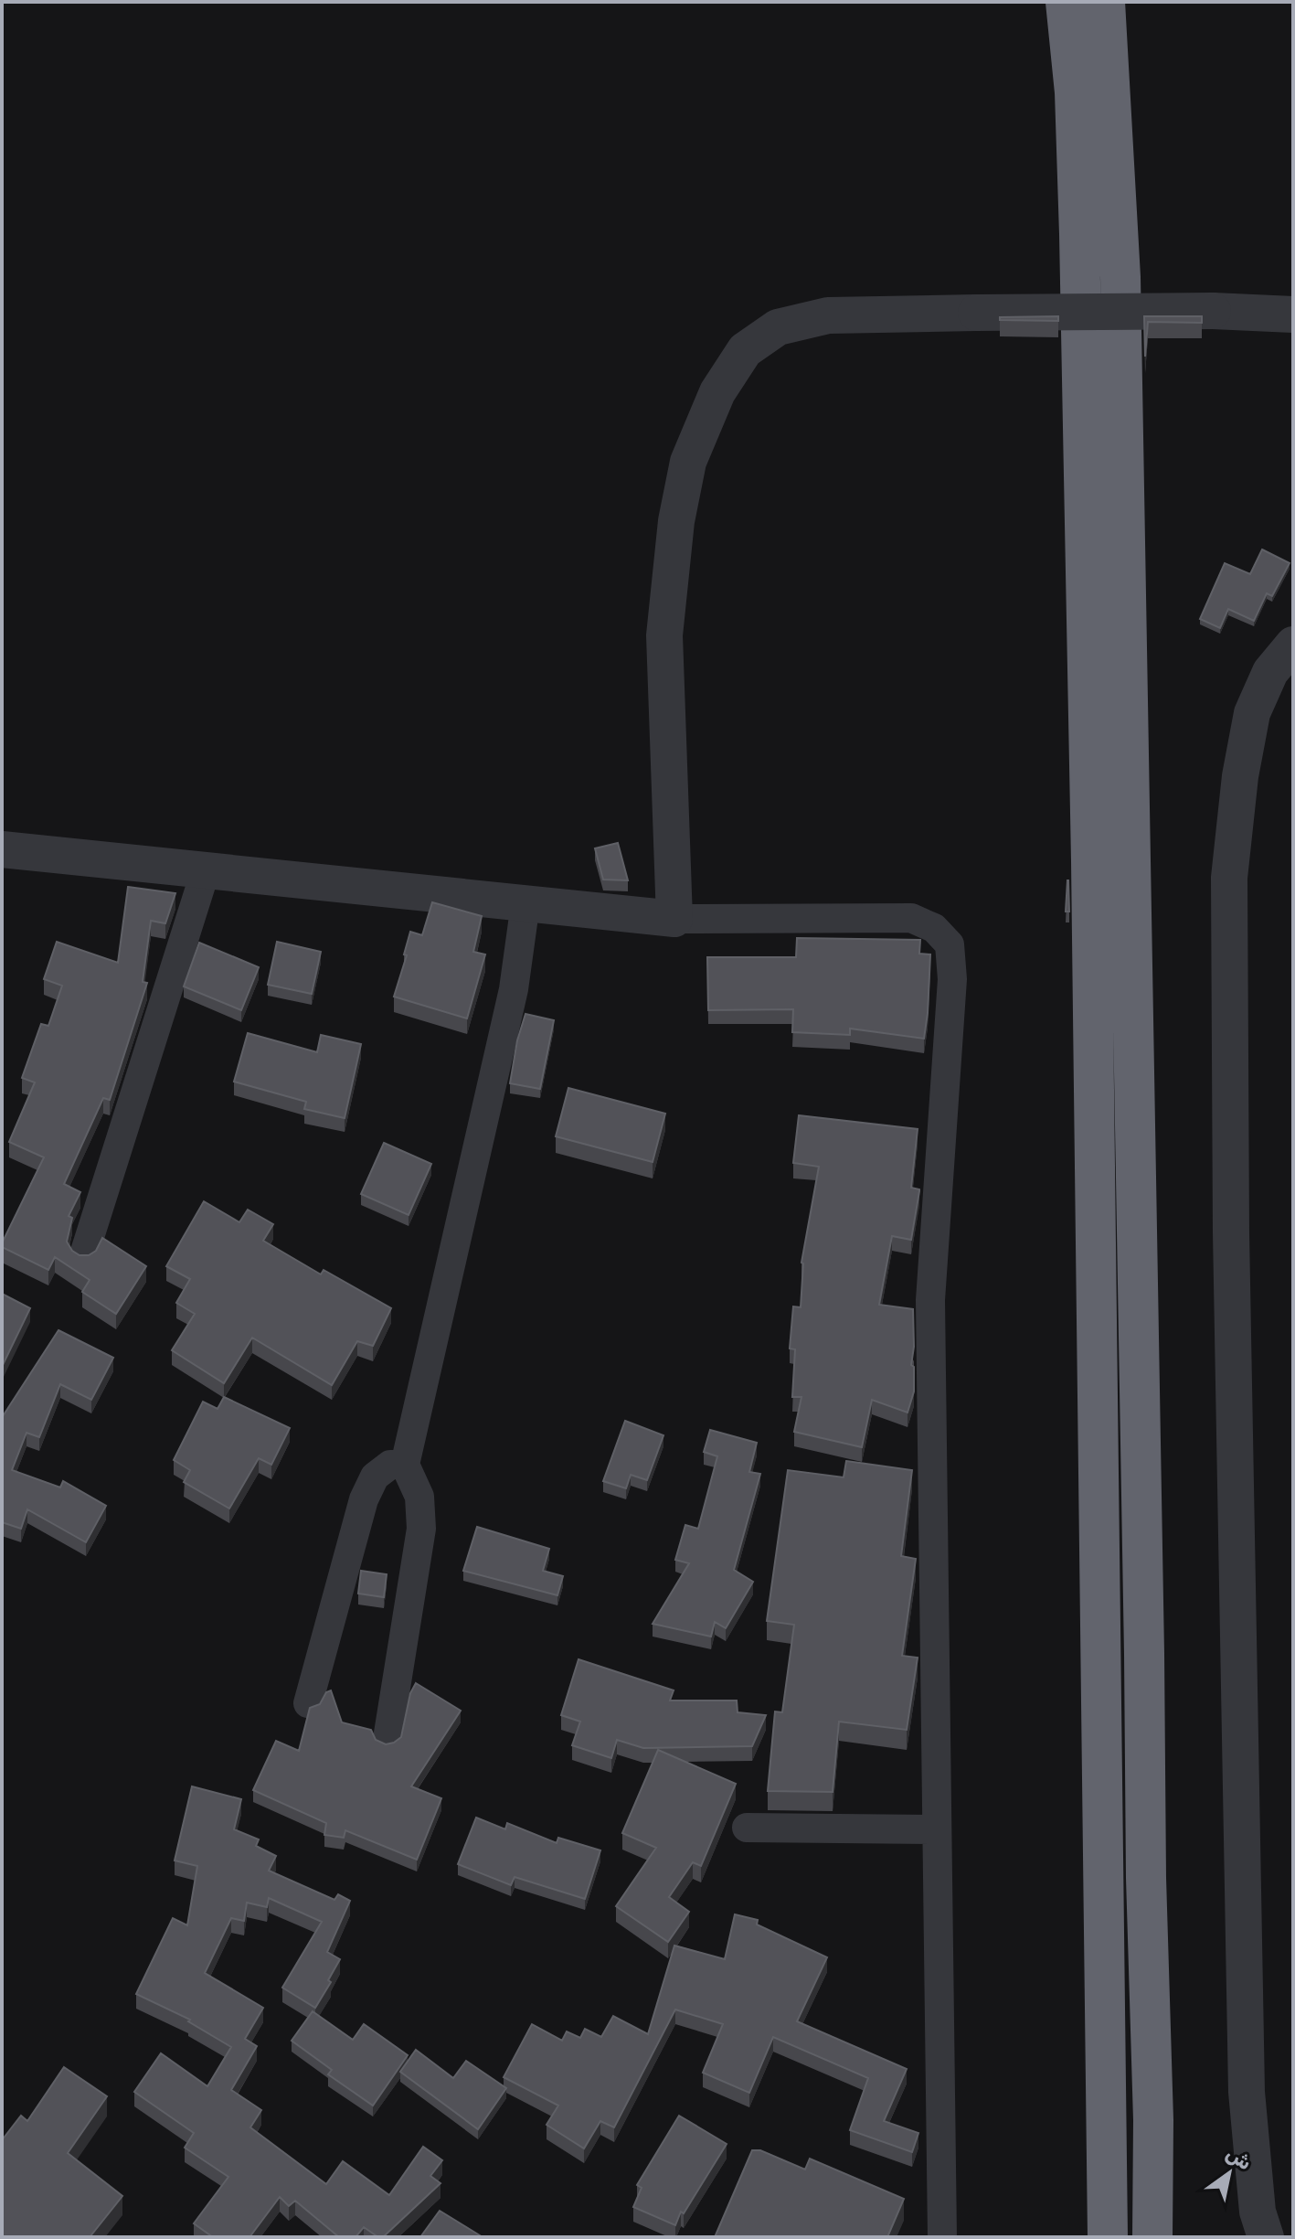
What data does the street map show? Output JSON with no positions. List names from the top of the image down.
{
  "north": "top right"
}
